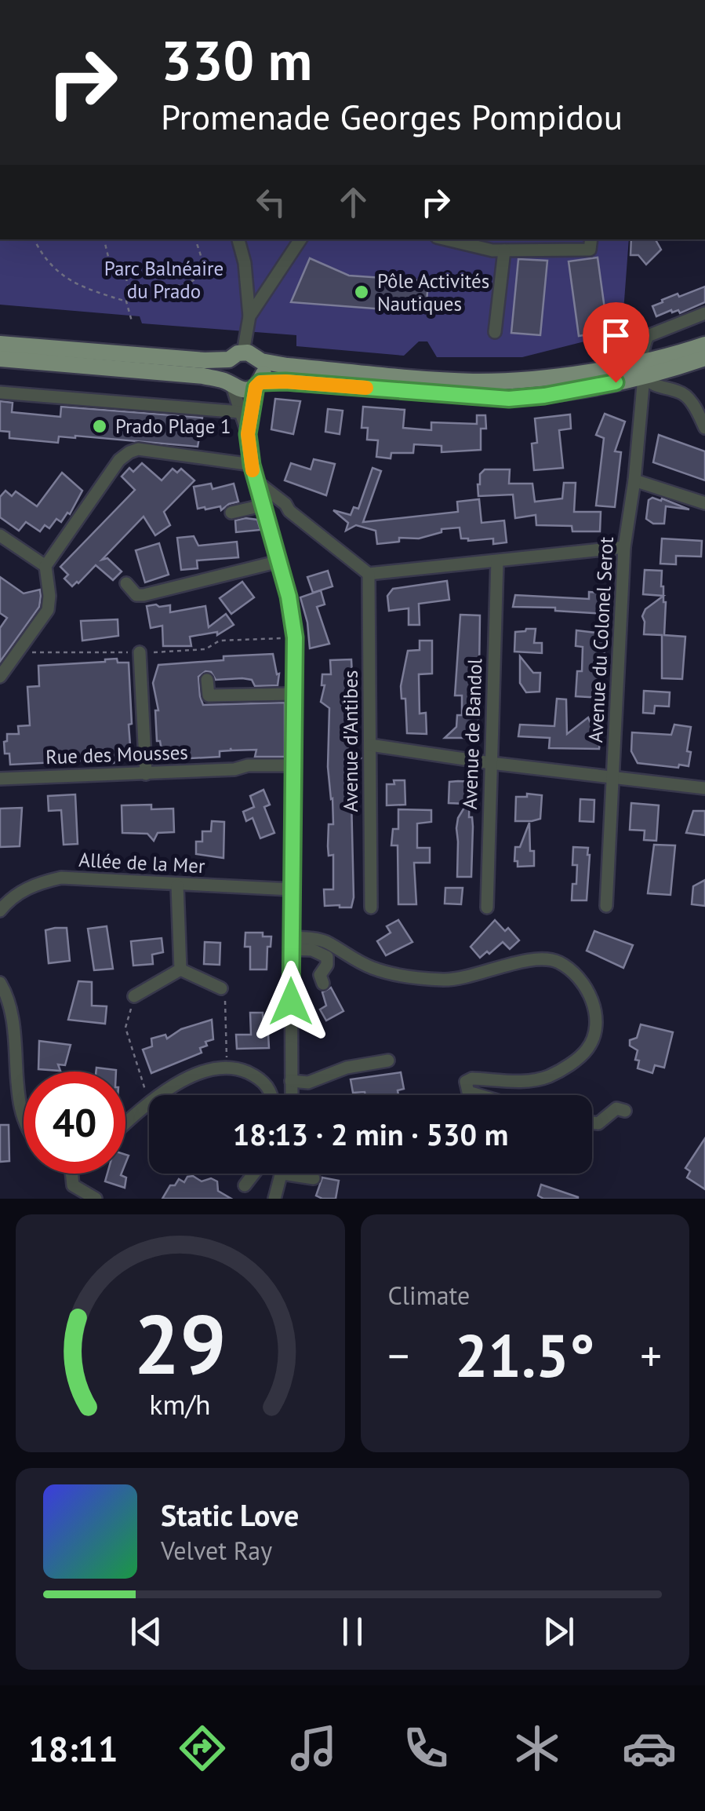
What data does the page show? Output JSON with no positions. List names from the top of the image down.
{
  "streets": {
    "street": [
      "Avenue du Colonel Serot",
      "Avenue de Bandol",
      "Avenue d'Antibes",
      "Rue des Mousses",
      "Allée de la Mer"
    ]
  },
  "parks": ["Parc Balnéaire du Prado"],
  "places": ["Pôle Activités Nautiques", "Prado Plage 1"],
  "page": {
    "turn": ["330 m", "Promenade Georges Pompidou"],
    "limit": "40",
    "trip": "18:13 · 2 min · 530 m",
    "tile": "Climate",
    "heat": ["−", "21.5°", "+"],
    "song": ["Static Love", "Velvet Ray"],
    "tabs": "18:11",
    "gauge": ["29", "km/h"]
  }
}
